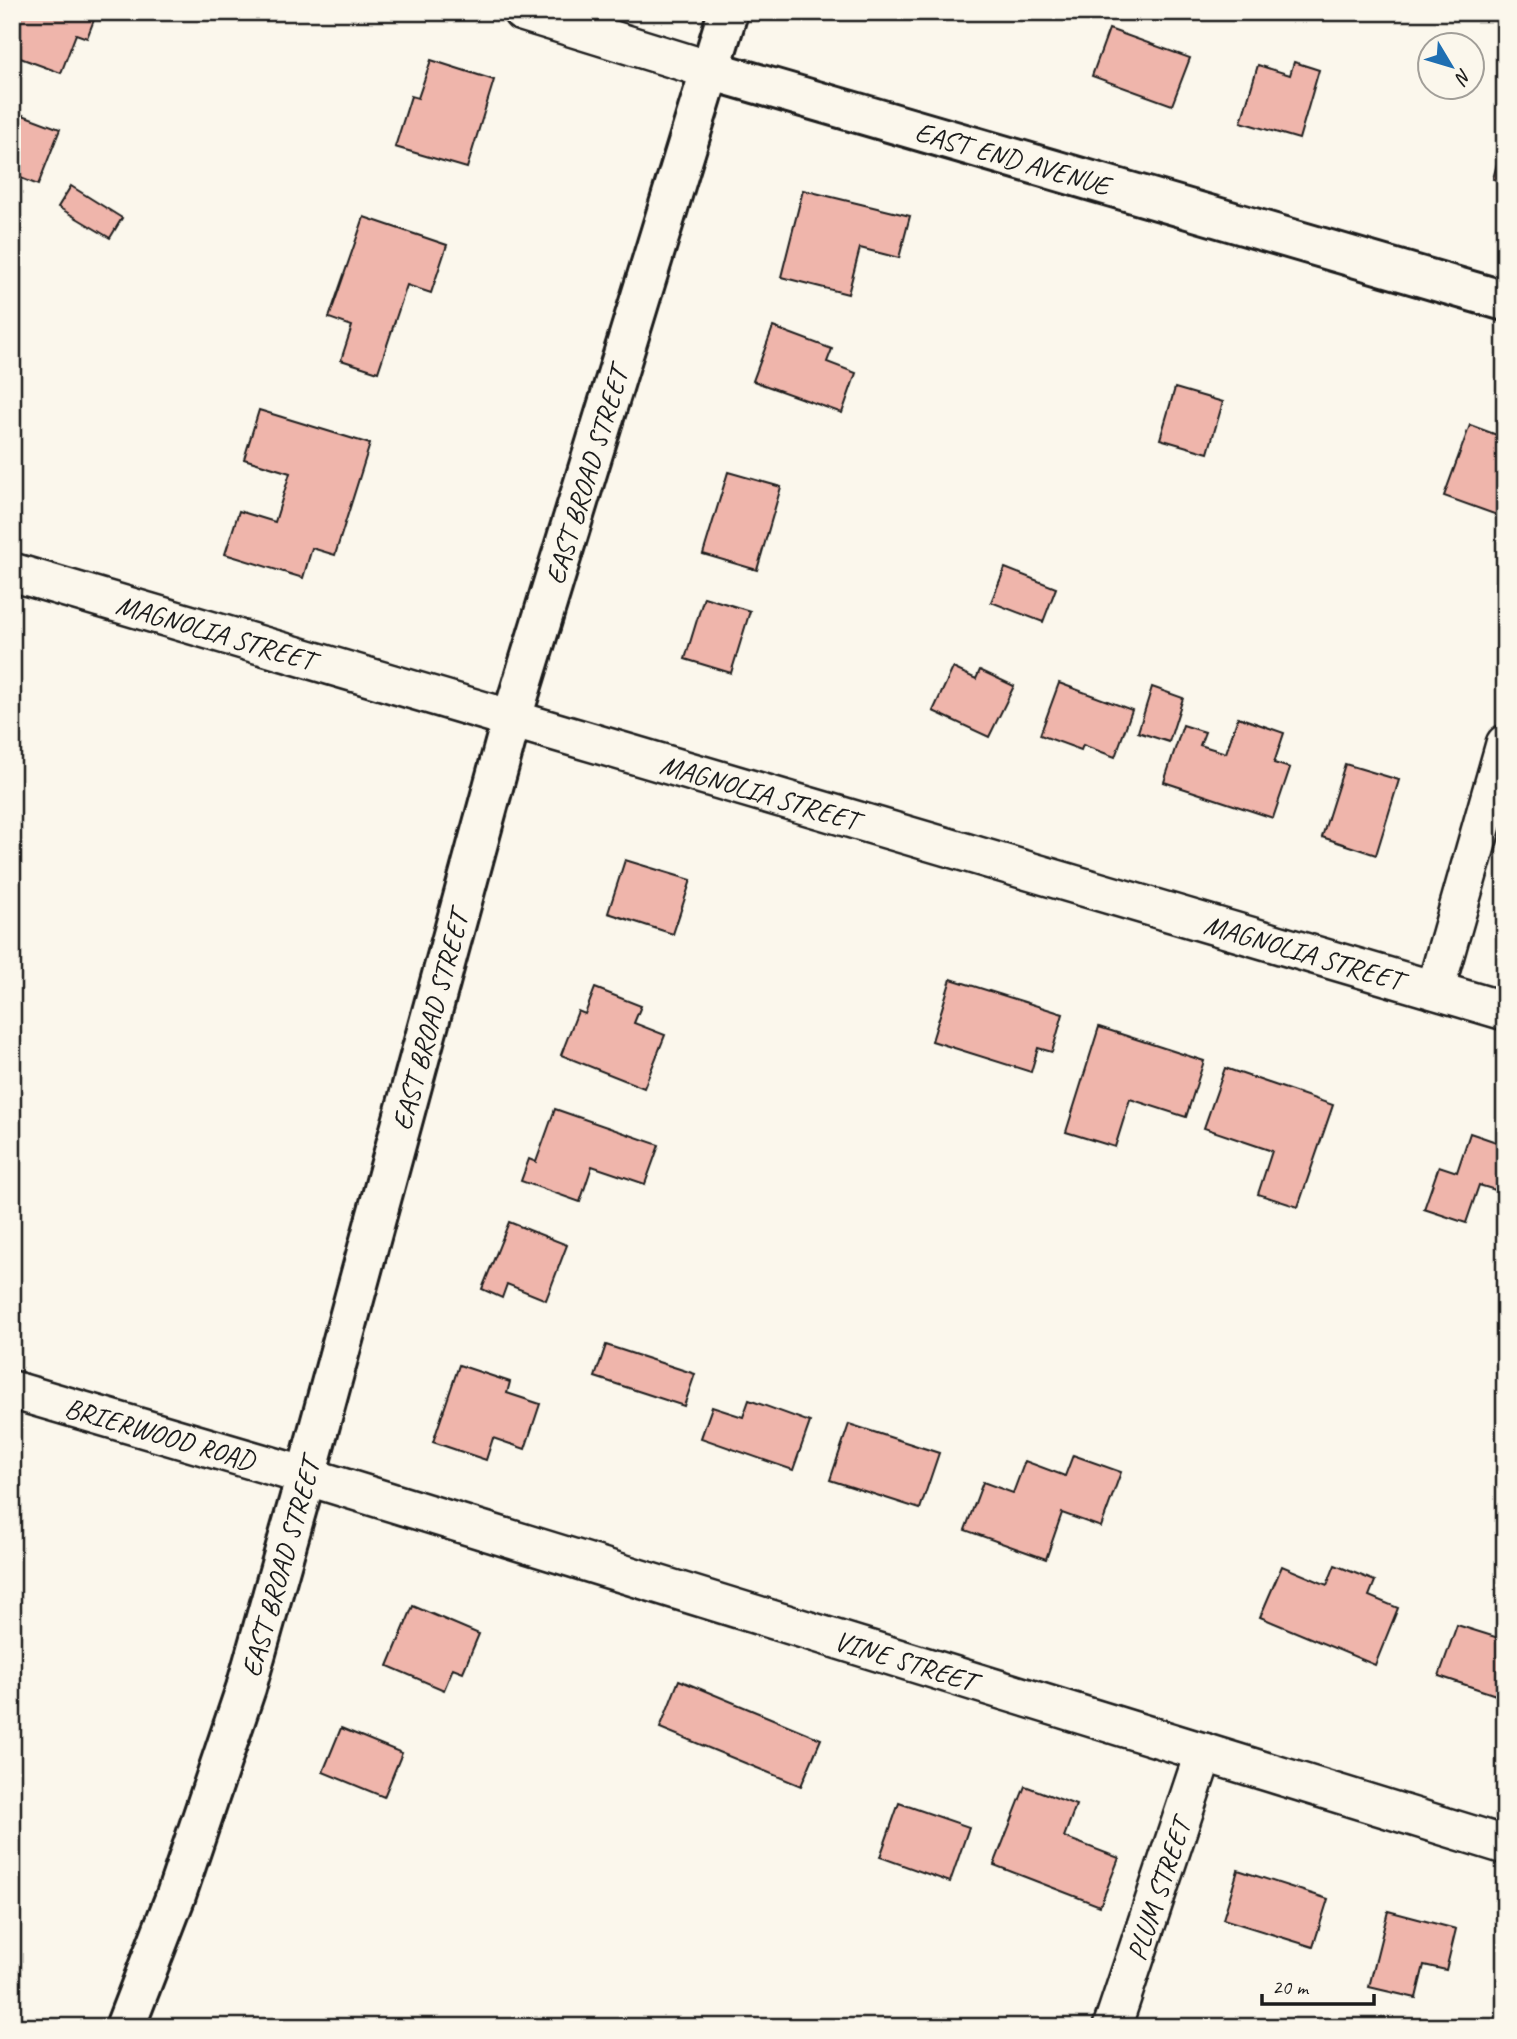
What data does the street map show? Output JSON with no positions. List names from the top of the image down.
{
  "streets": {
    "main road": ["EAST END AVENUE", "EAST BROAD STREET"],
    "street": [
      "MAGNOLIA STREET",
      "BRIERWOOD ROAD",
      "VINE STREET",
      "PLUM STREET"
    ]
  },
  "crossings": [
    ["EAST END AVENUE", "EAST BROAD STREET"],
    ["EAST BROAD STREET", "MAGNOLIA STREET"],
    ["EAST BROAD STREET", "BRIERWOOD ROAD"],
    ["EAST BROAD STREET", "VINE STREET"],
    ["BRIERWOOD ROAD", "VINE STREET"],
    ["VINE STREET", "PLUM STREET"]
  ],
  "scale_bar": "20 m",
  "north": "bottom right"
}
